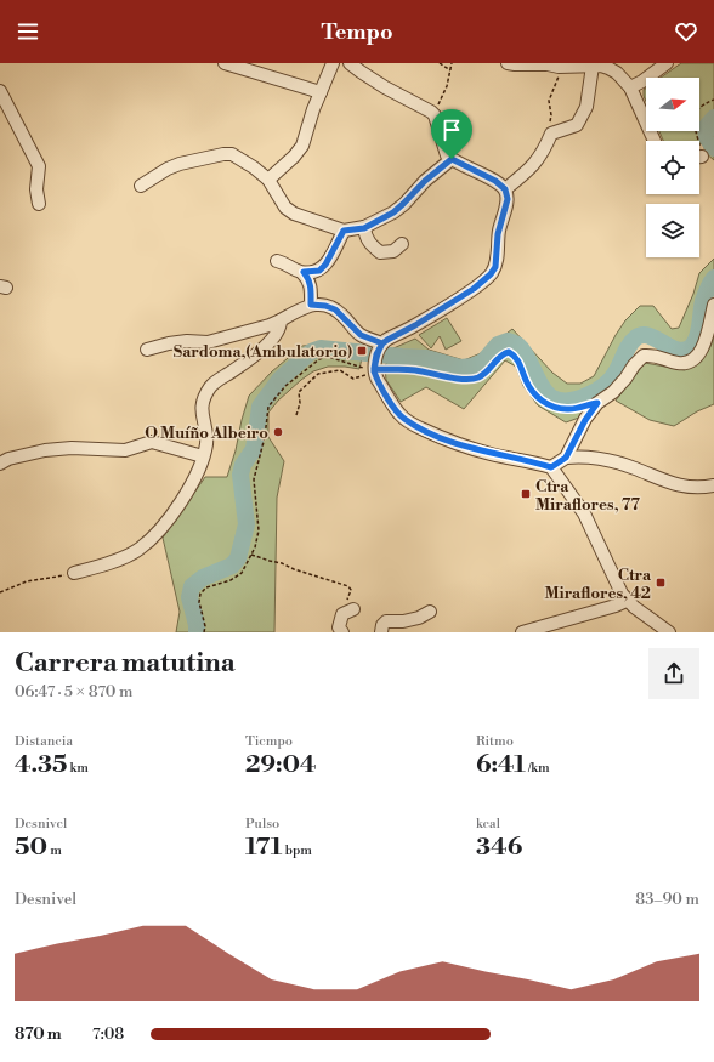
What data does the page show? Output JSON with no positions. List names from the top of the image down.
{
  "places": {
    "transit": ["Sardoma,(Ambulatorio)", "Ctra Miraflores, 77", "Ctra Miraflores, 42"],
    "other": ["O Muíño Albeiro"]
  },
  "north": "right",
  "page": {
    "header": "Tempo",
    "heading": ["Carrera matutina", "06:47 · 5 × 870 m"],
    "stats": [
      ["Distancia", "4.35 km"],
      ["Tiempo", "29:04"],
      ["Ritmo", "6:41 /km"],
      ["Desnivel", "50 m"],
      ["Pulso", "171 bpm"],
      ["kcal", "346"]
    ],
    "chart": ["Desnivel", "83–90 m"],
    "list": [
      {
        "name": "870 m",
        "note": "7:08"
      }
    ]
  }
}
